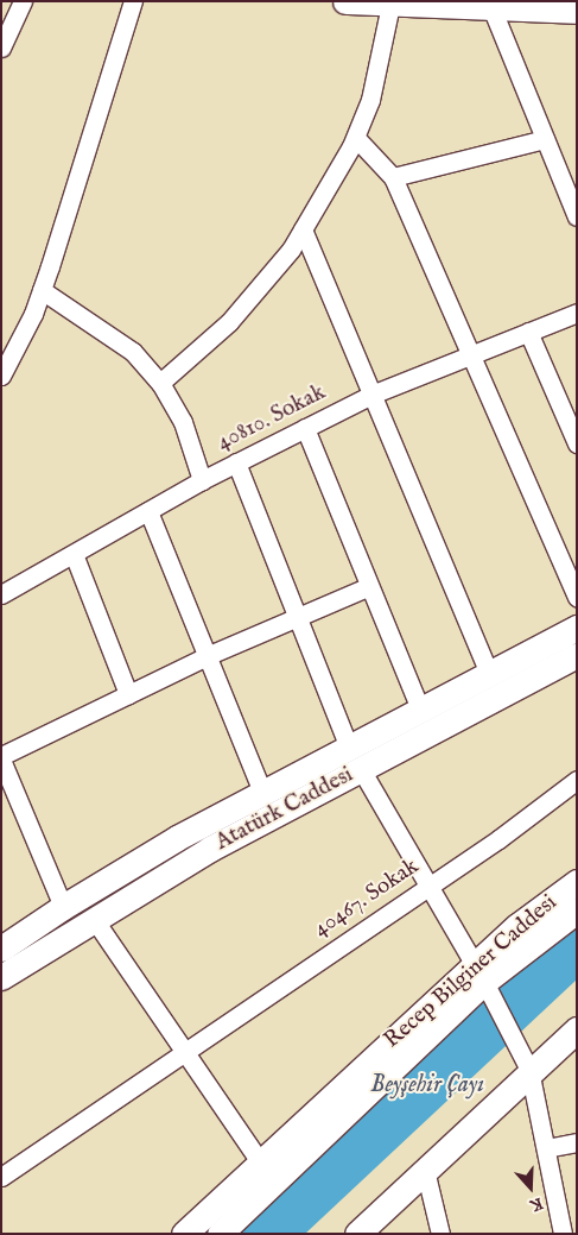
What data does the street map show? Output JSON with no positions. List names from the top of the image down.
{
  "streets": {
    "main road": ["Atatürk Caddesi", "Recep Bilginer Caddesi"],
    "street": ["40810. Sokak", "40467. Sokak"]
  },
  "water": ["Beyşehir Çayı"],
  "north": "bottom"
}
